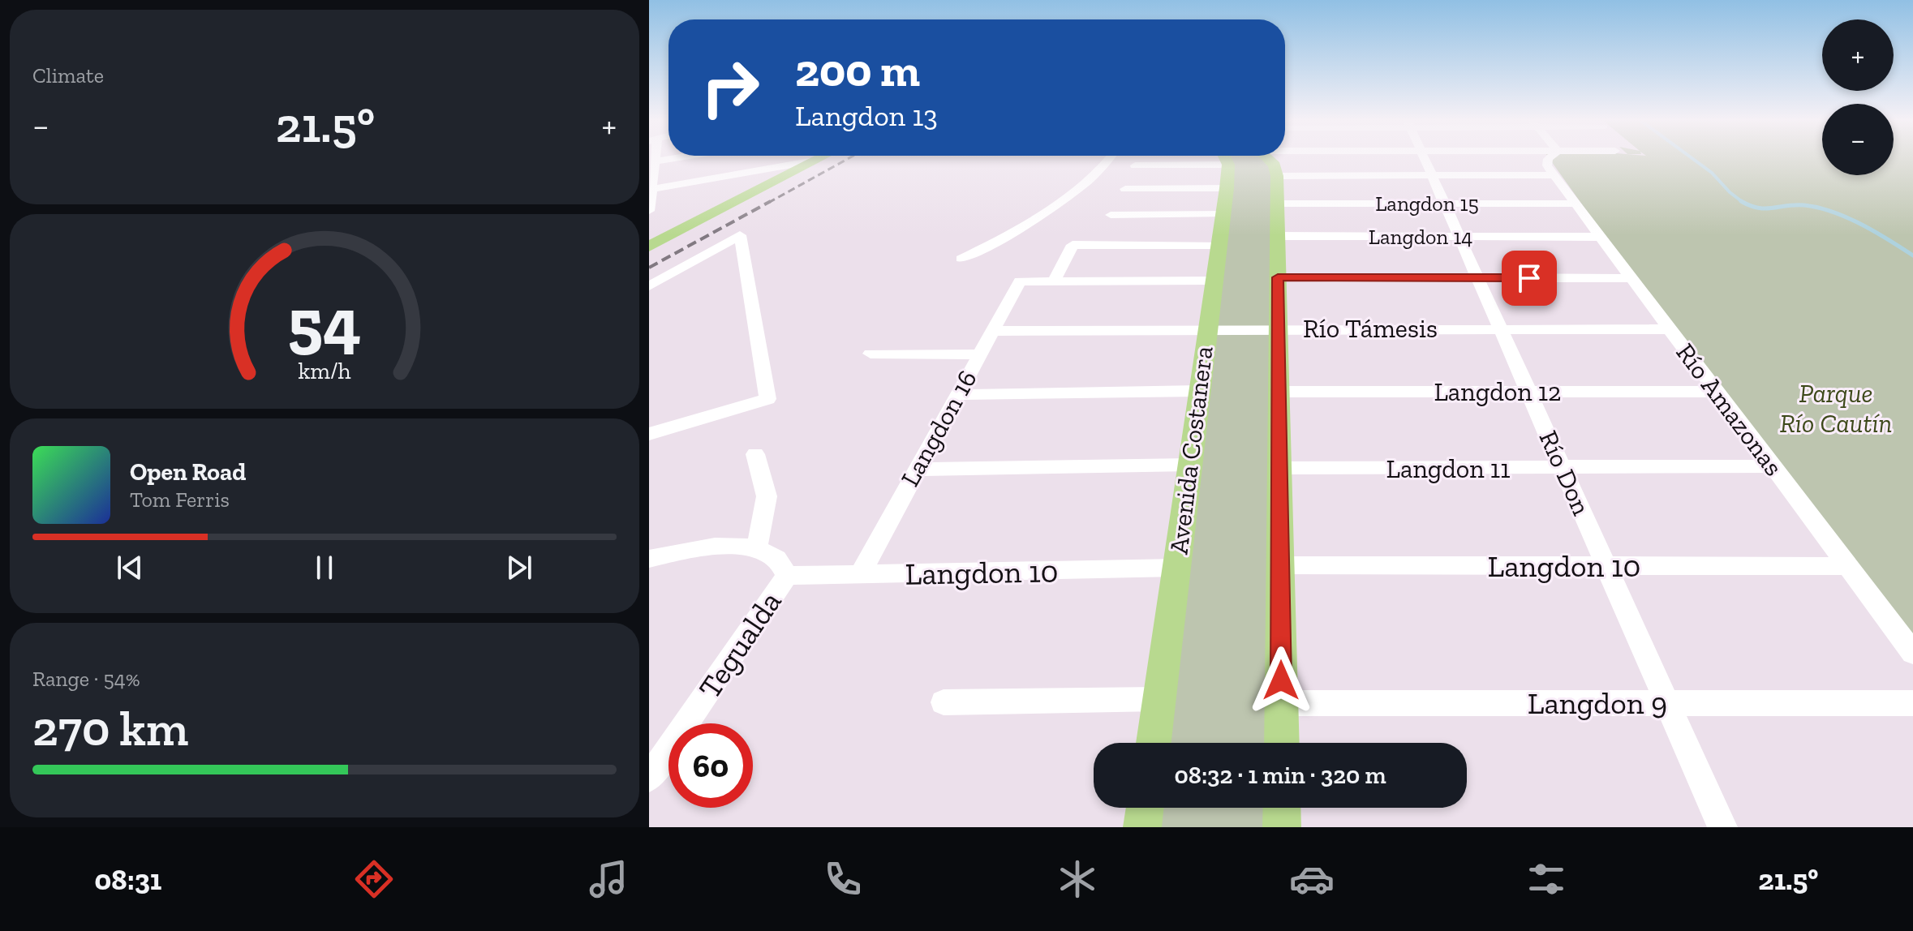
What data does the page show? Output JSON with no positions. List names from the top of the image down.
{
  "streets": {
    "main road": ["Avenida Costanera"],
    "street": [
      "Langdon 15",
      "Langdon 14",
      "Río Támesis",
      "Langdon 12",
      "Río Amazonas",
      "Langdon 16",
      "Langdon 11",
      "Río Don",
      "Langdon 10",
      "Tegualda",
      "Langdon 9"
    ]
  },
  "crossings": [
    ["Langdon 15", "Río Amazonas"],
    ["Langdon 15", "Río Don"],
    ["Langdon 14", "Río Amazonas"],
    ["Langdon 14", "Río Don"],
    ["Río Támesis", "Río Amazonas"],
    ["Río Támesis", "Langdon 16"],
    ["Río Támesis", "Avenida Costanera"],
    ["Río Támesis", "Río Don"],
    ["Langdon 12", "Río Amazonas"],
    ["Langdon 12", "Río Don"],
    ["Río Amazonas", "Langdon 11"],
    ["Río Amazonas", "Langdon 10"],
    ["Langdon 16", "Langdon 10"],
    ["Avenida Costanera", "Langdon 10"],
    ["Langdon 11", "Río Don"],
    ["Río Don", "Langdon 10"],
    ["Río Don", "Langdon 9"],
    ["Langdon 10", "Tegualda"]
  ],
  "parks": ["Parque Río Cautín"],
  "page": {
    "tile": [
      "Climate",
      ["Range · 54%", "270 km"]
    ],
    "map_buttons": ["+", "−"],
    "turn": ["200 m", "Langdon 13"],
    "heat": ["−", "21.5°", "+"],
    "song": ["Open Road", "Tom Ferris"],
    "limit": "60",
    "trip": "08:32 · 1 min · 320 m",
    "tabs": ["08:31", "21.5°"],
    "gauge": ["54", "km/h"]
  }
}
